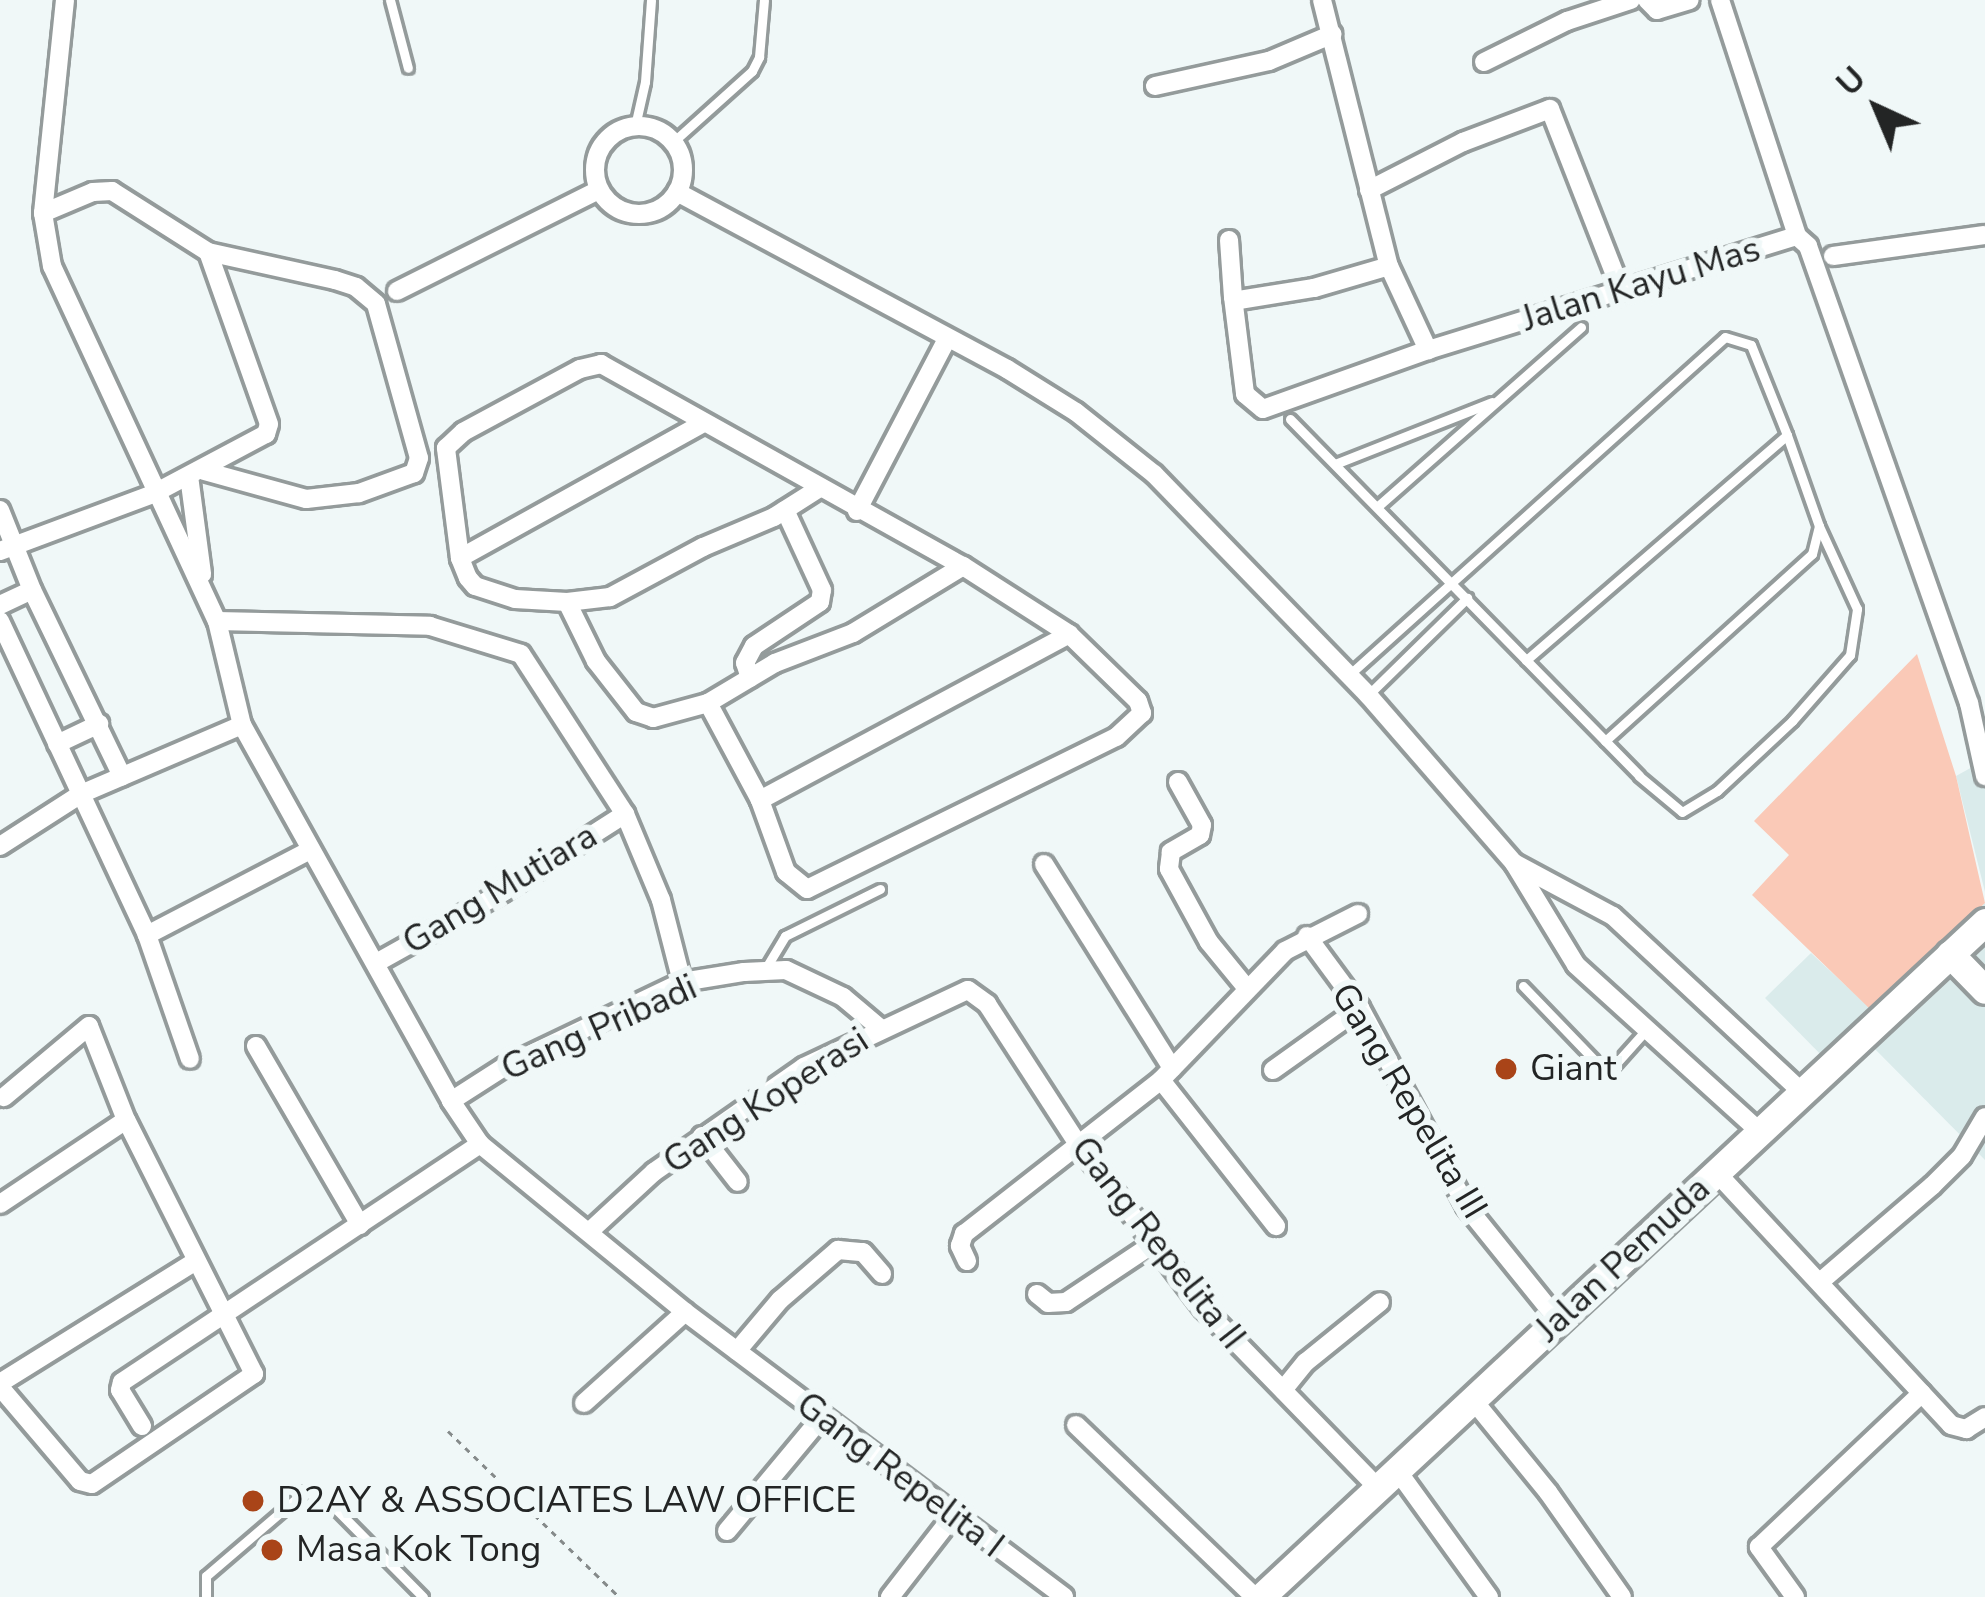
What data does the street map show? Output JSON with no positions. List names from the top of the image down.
{
  "streets": {
    "main road": ["Jalan Pemuda"],
    "street": [
      "Jalan Kayu Mas",
      "Gang Mutiara",
      "Gang Pribadi",
      "Gang Koperasi",
      "Gang Repelita III",
      "Gang Repelita II",
      "Gang Repelita I"
    ]
  },
  "crossings": [
    ["Gang Mutiara", "Gang Repelita I"],
    ["Gang Pribadi", "Gang Koperasi"],
    ["Gang Pribadi", "Gang Repelita I"],
    ["Gang Koperasi", "Gang Repelita II"],
    ["Gang Koperasi", "Gang Repelita I"],
    ["Gang Repelita III", "Jalan Pemuda"],
    ["Gang Repelita II", "Jalan Pemuda"]
  ],
  "places": ["Giant", "D2AY & ASSOCIATES LAW OFFICE", "Masa Kok Tong"],
  "north": "top left"
}
